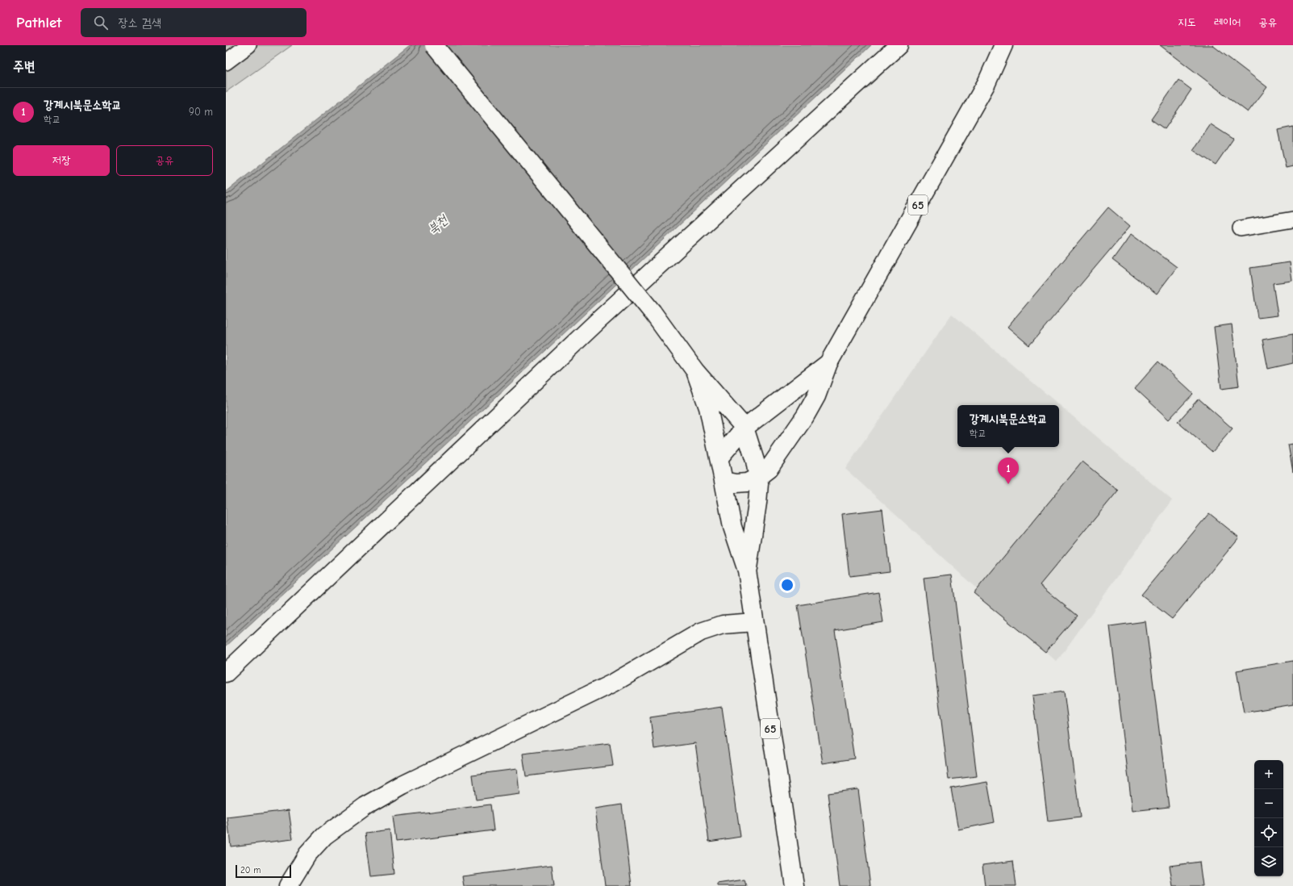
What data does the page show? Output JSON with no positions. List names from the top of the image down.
{
  "streets": {
    "main road": ["65"]
  },
  "water": ["북천"],
  "scale_bar": "20 m",
  "page": {
    "header": "Pathlet",
    "search": "장소 검색",
    "nav": ["지도", "레이어", "공유"],
    "heading": "주변",
    "list": [
      {
        "mark": "1",
        "name": "강계시북문소학교",
        "note": "학교",
        "value": "90 m"
      }
    ],
    "buttons": ["저장", "공유"],
    "popup": ["강계시북문소학교", "학교"],
    "pins": "1",
    "map_buttons": ["+", "−"],
    "scale": "20 m"
  }
}
